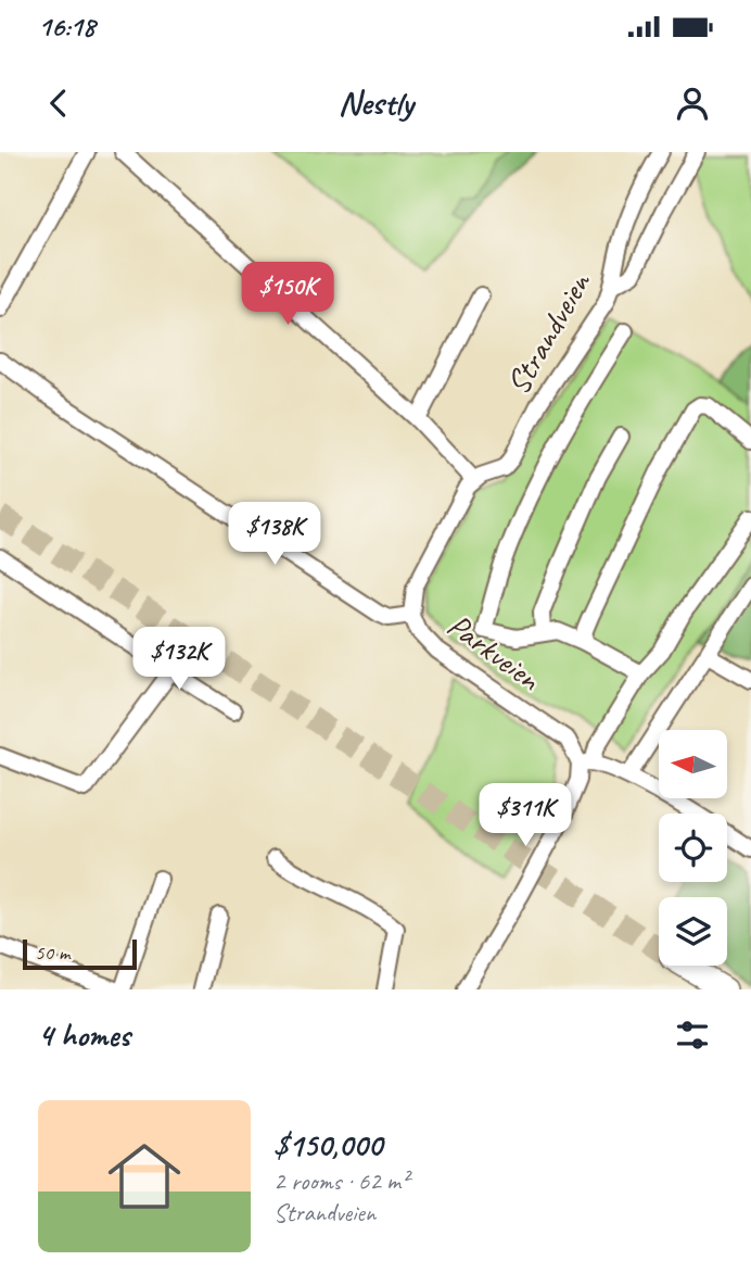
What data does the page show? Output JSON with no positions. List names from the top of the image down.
{
  "streets": {
    "street": ["Strandveien", "Parkveien"]
  },
  "scale_bar": "50 m",
  "north": "left",
  "page": {
    "status": "16:18",
    "header": "Nestly",
    "price": [
      "$150K",
      "$138K",
      "$132K",
      "$311K"
    ],
    "scale": "50 m",
    "heading": "4 homes",
    "list": [
      {
        "name": "$150,000",
        "note": "2 rooms · 62 m² · Strandveien"
      }
    ]
  }
}
